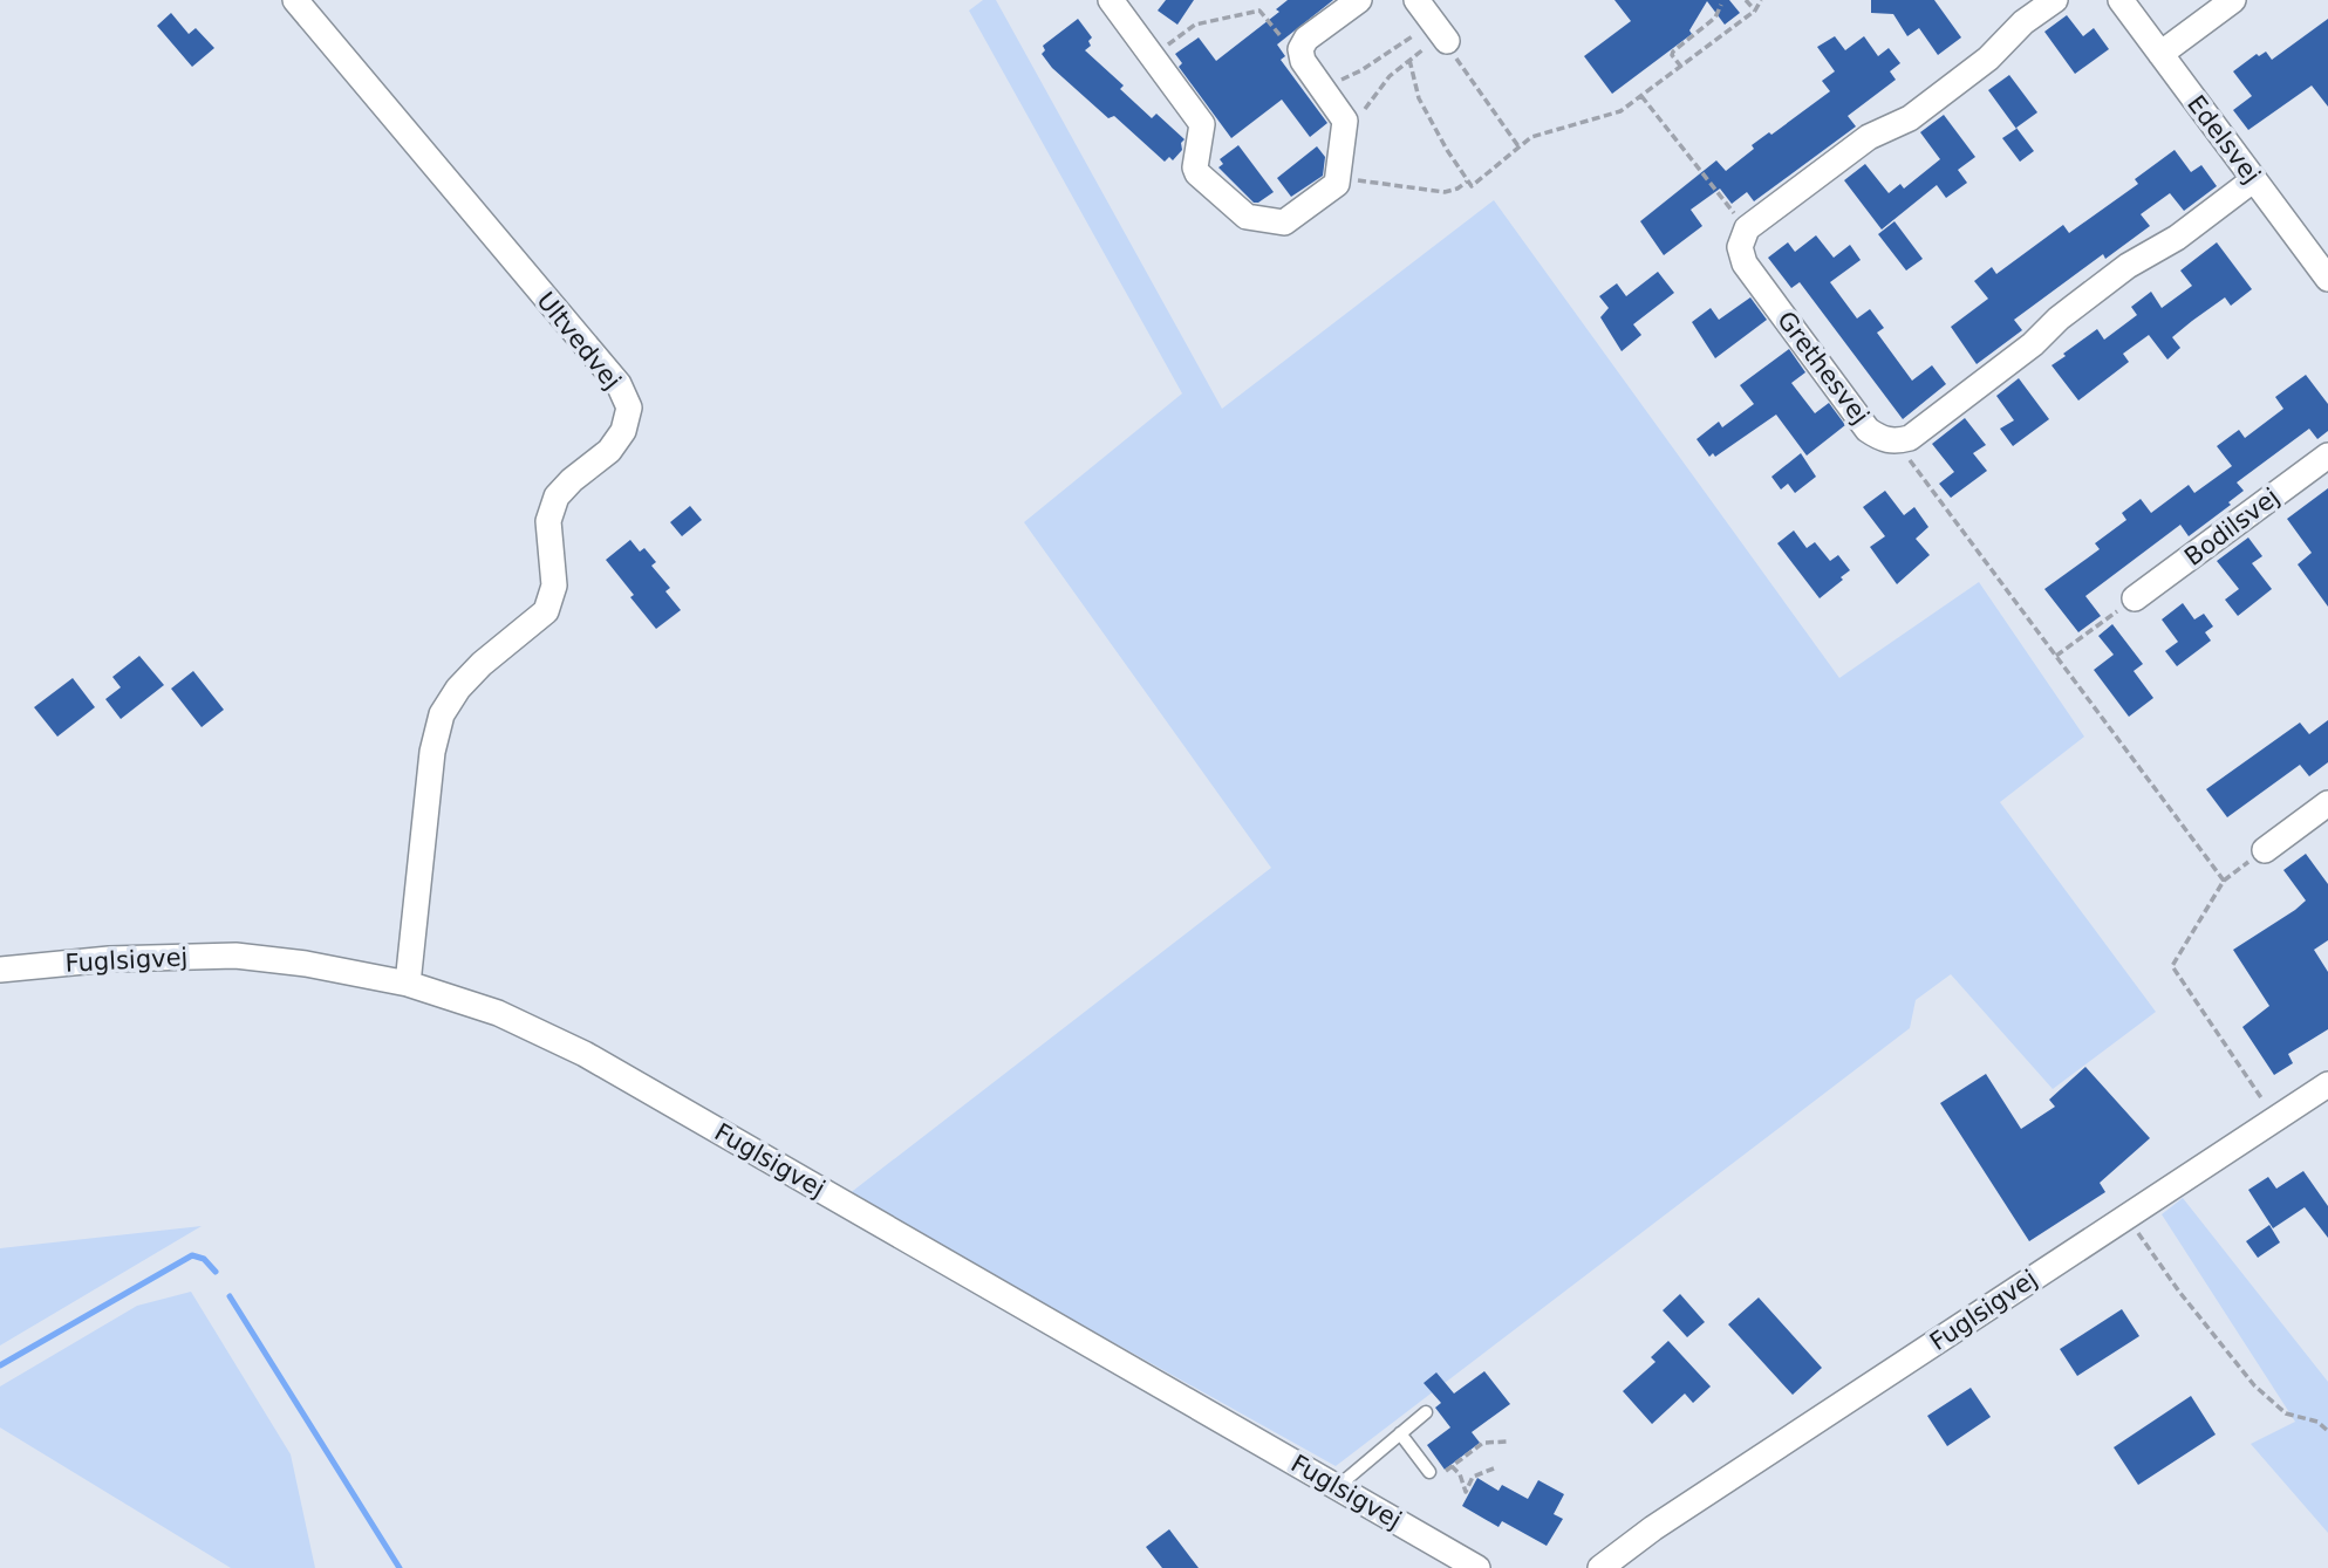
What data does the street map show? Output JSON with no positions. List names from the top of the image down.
{
  "streets": {
    "street": [
      "Edelsvej",
      "Ultvedvej",
      "Grethesvej",
      "Bodilsvej",
      "Fuglsigvej"
    ]
  },
  "crossings": [
    ["Edelsvej", "Grethesvej"],
    ["Ultvedvej", "Fuglsigvej"]
  ]
}
